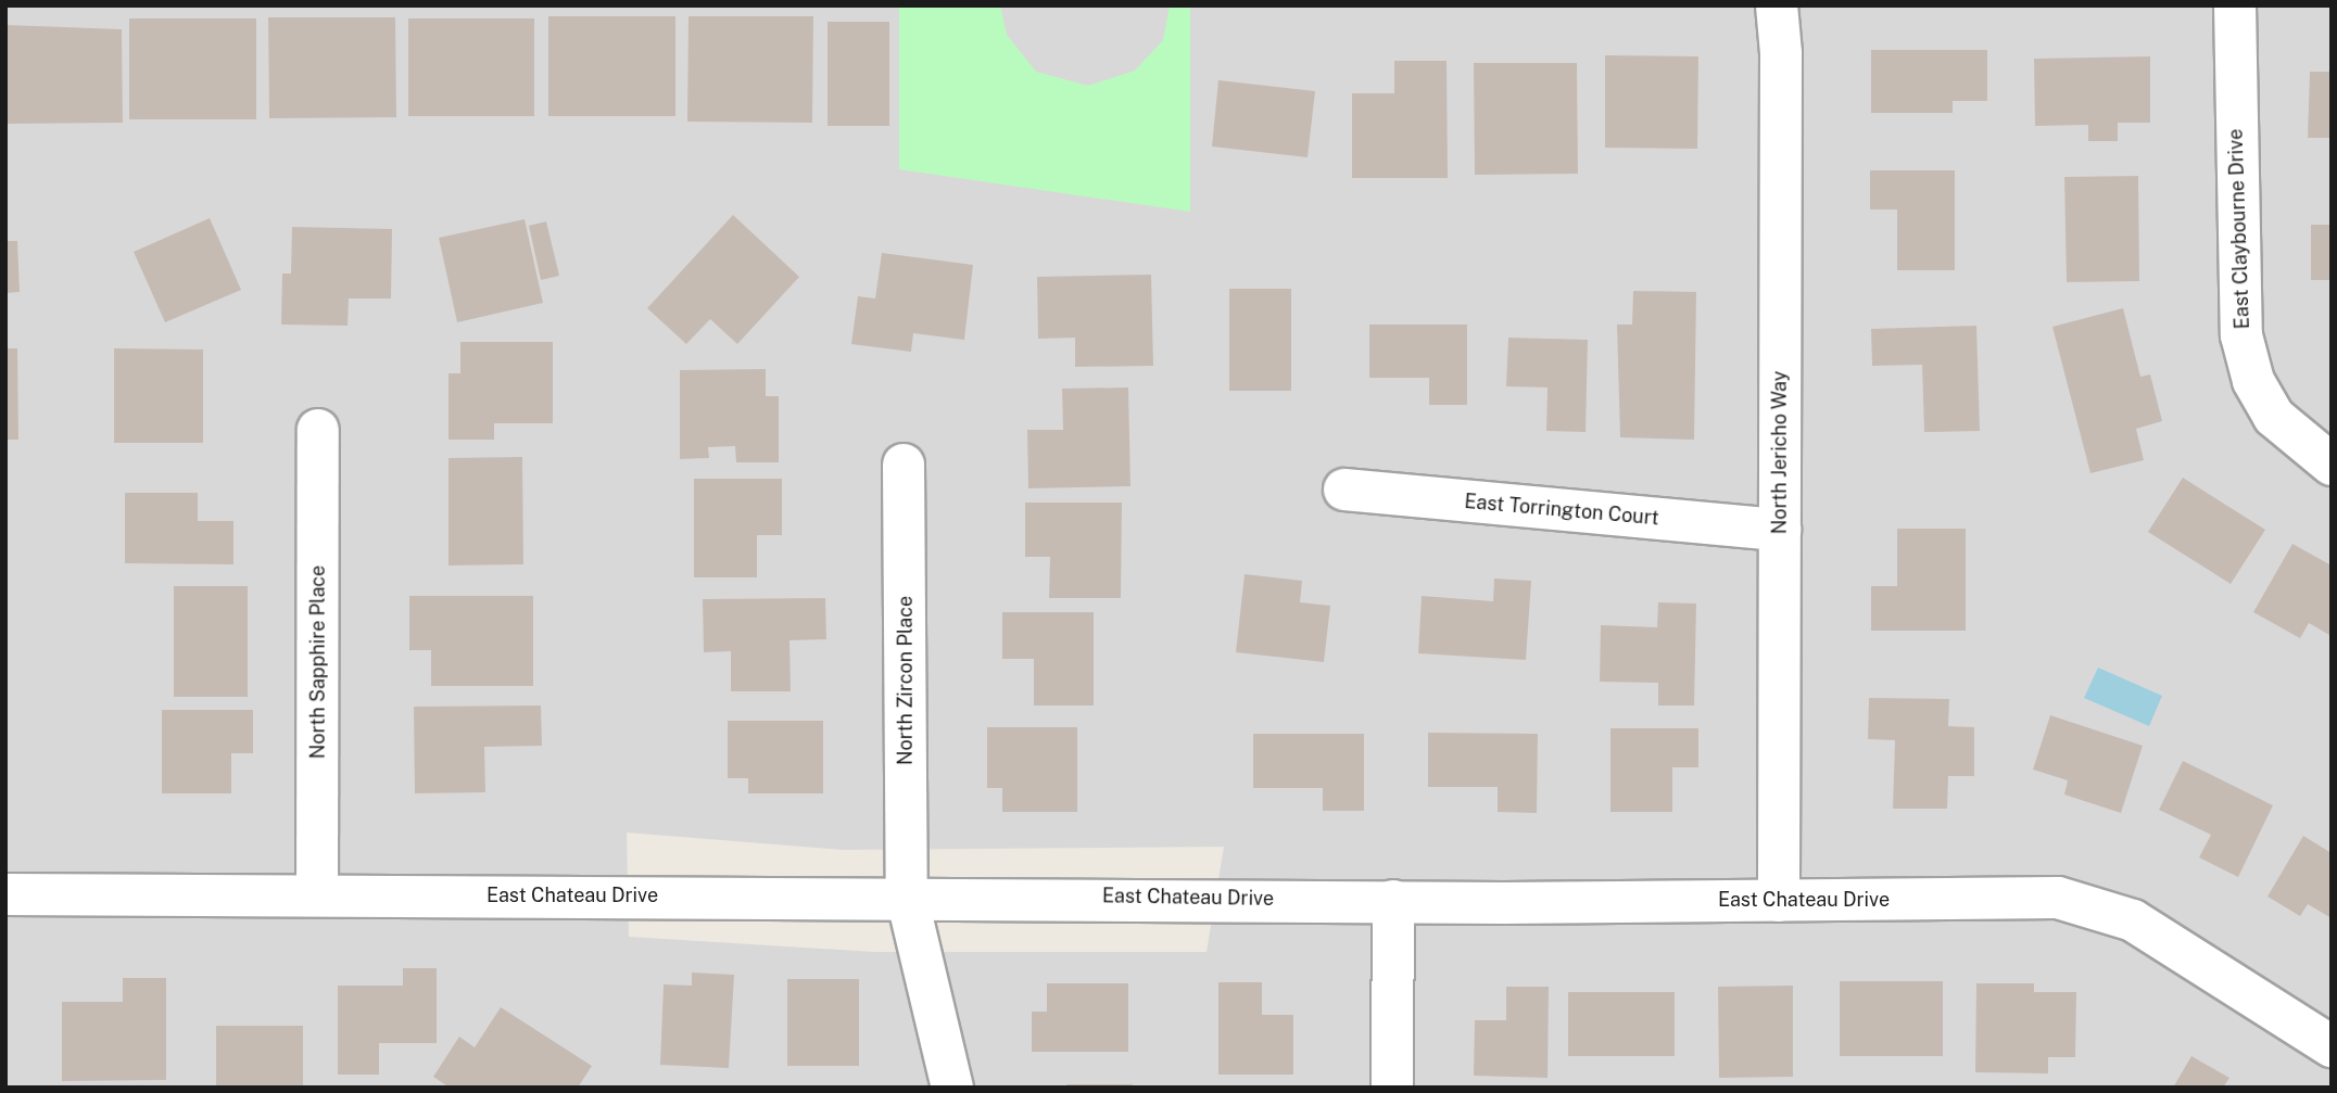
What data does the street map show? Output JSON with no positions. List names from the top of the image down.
{
  "streets": {
    "street": [
      "East Claybourne Drive",
      "North Jericho Way",
      "East Torrington Court",
      "North Sapphire Place",
      "North Zircon Place",
      "East Chateau Drive"
    ]
  },
  "crossings": [
    ["North Jericho Way", "East Torrington Court"],
    ["North Jericho Way", "East Chateau Drive"],
    ["North Sapphire Place", "East Chateau Drive"],
    ["North Zircon Place", "East Chateau Drive"]
  ]
}
